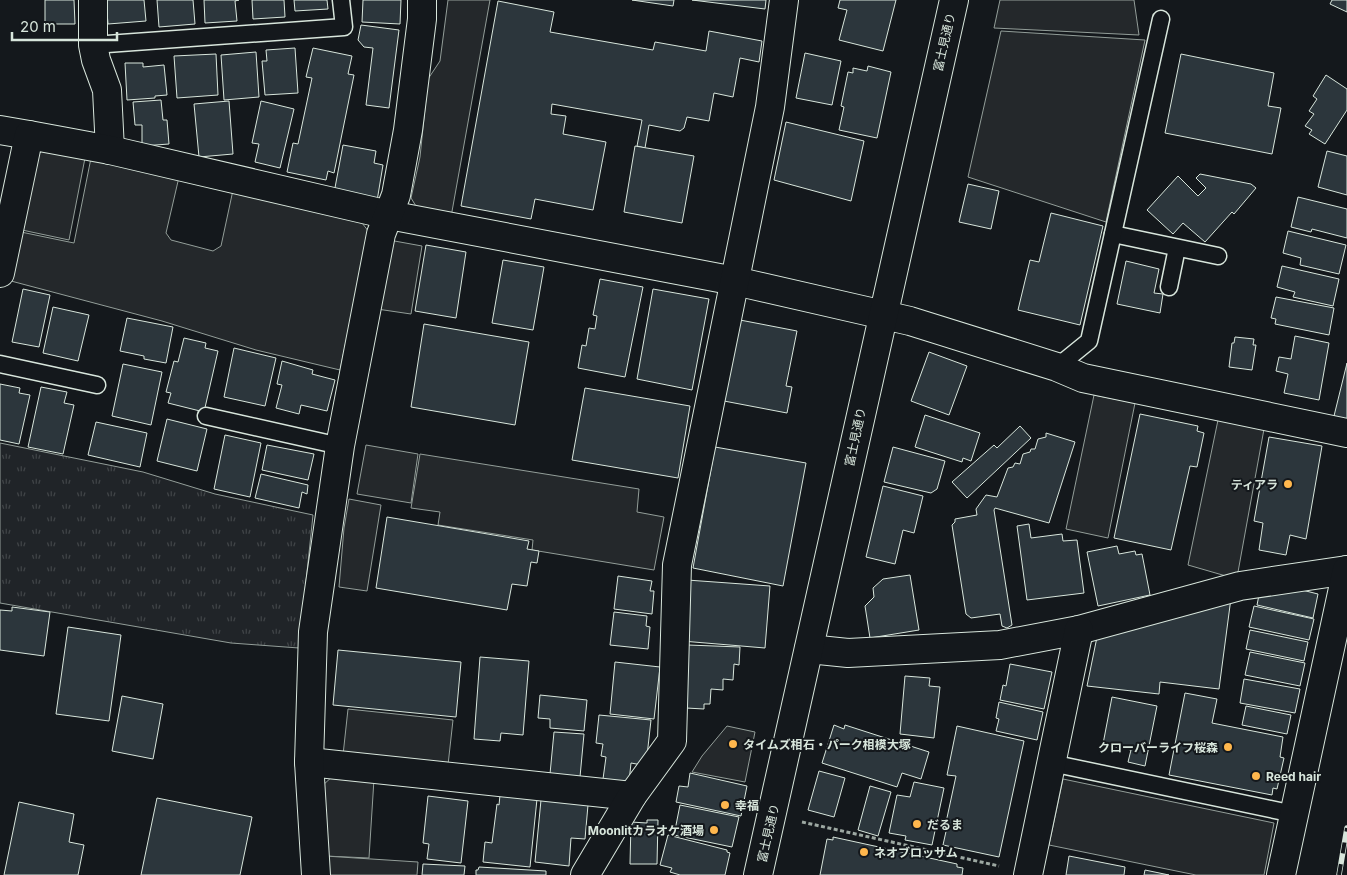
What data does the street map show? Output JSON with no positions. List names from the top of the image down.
{
  "streets": {
    "street": ["富士見通り"]
  },
  "places": [
    "ティアラ",
    "タイムズ相石・パーク相模大塚",
    "クローバーライフ桜森",
    "Reed hair",
    "幸福",
    "だるま",
    "Moonlitカラオケ酒場",
    "ネオブロッサム"
  ],
  "scale_bar": "20 m"
}
